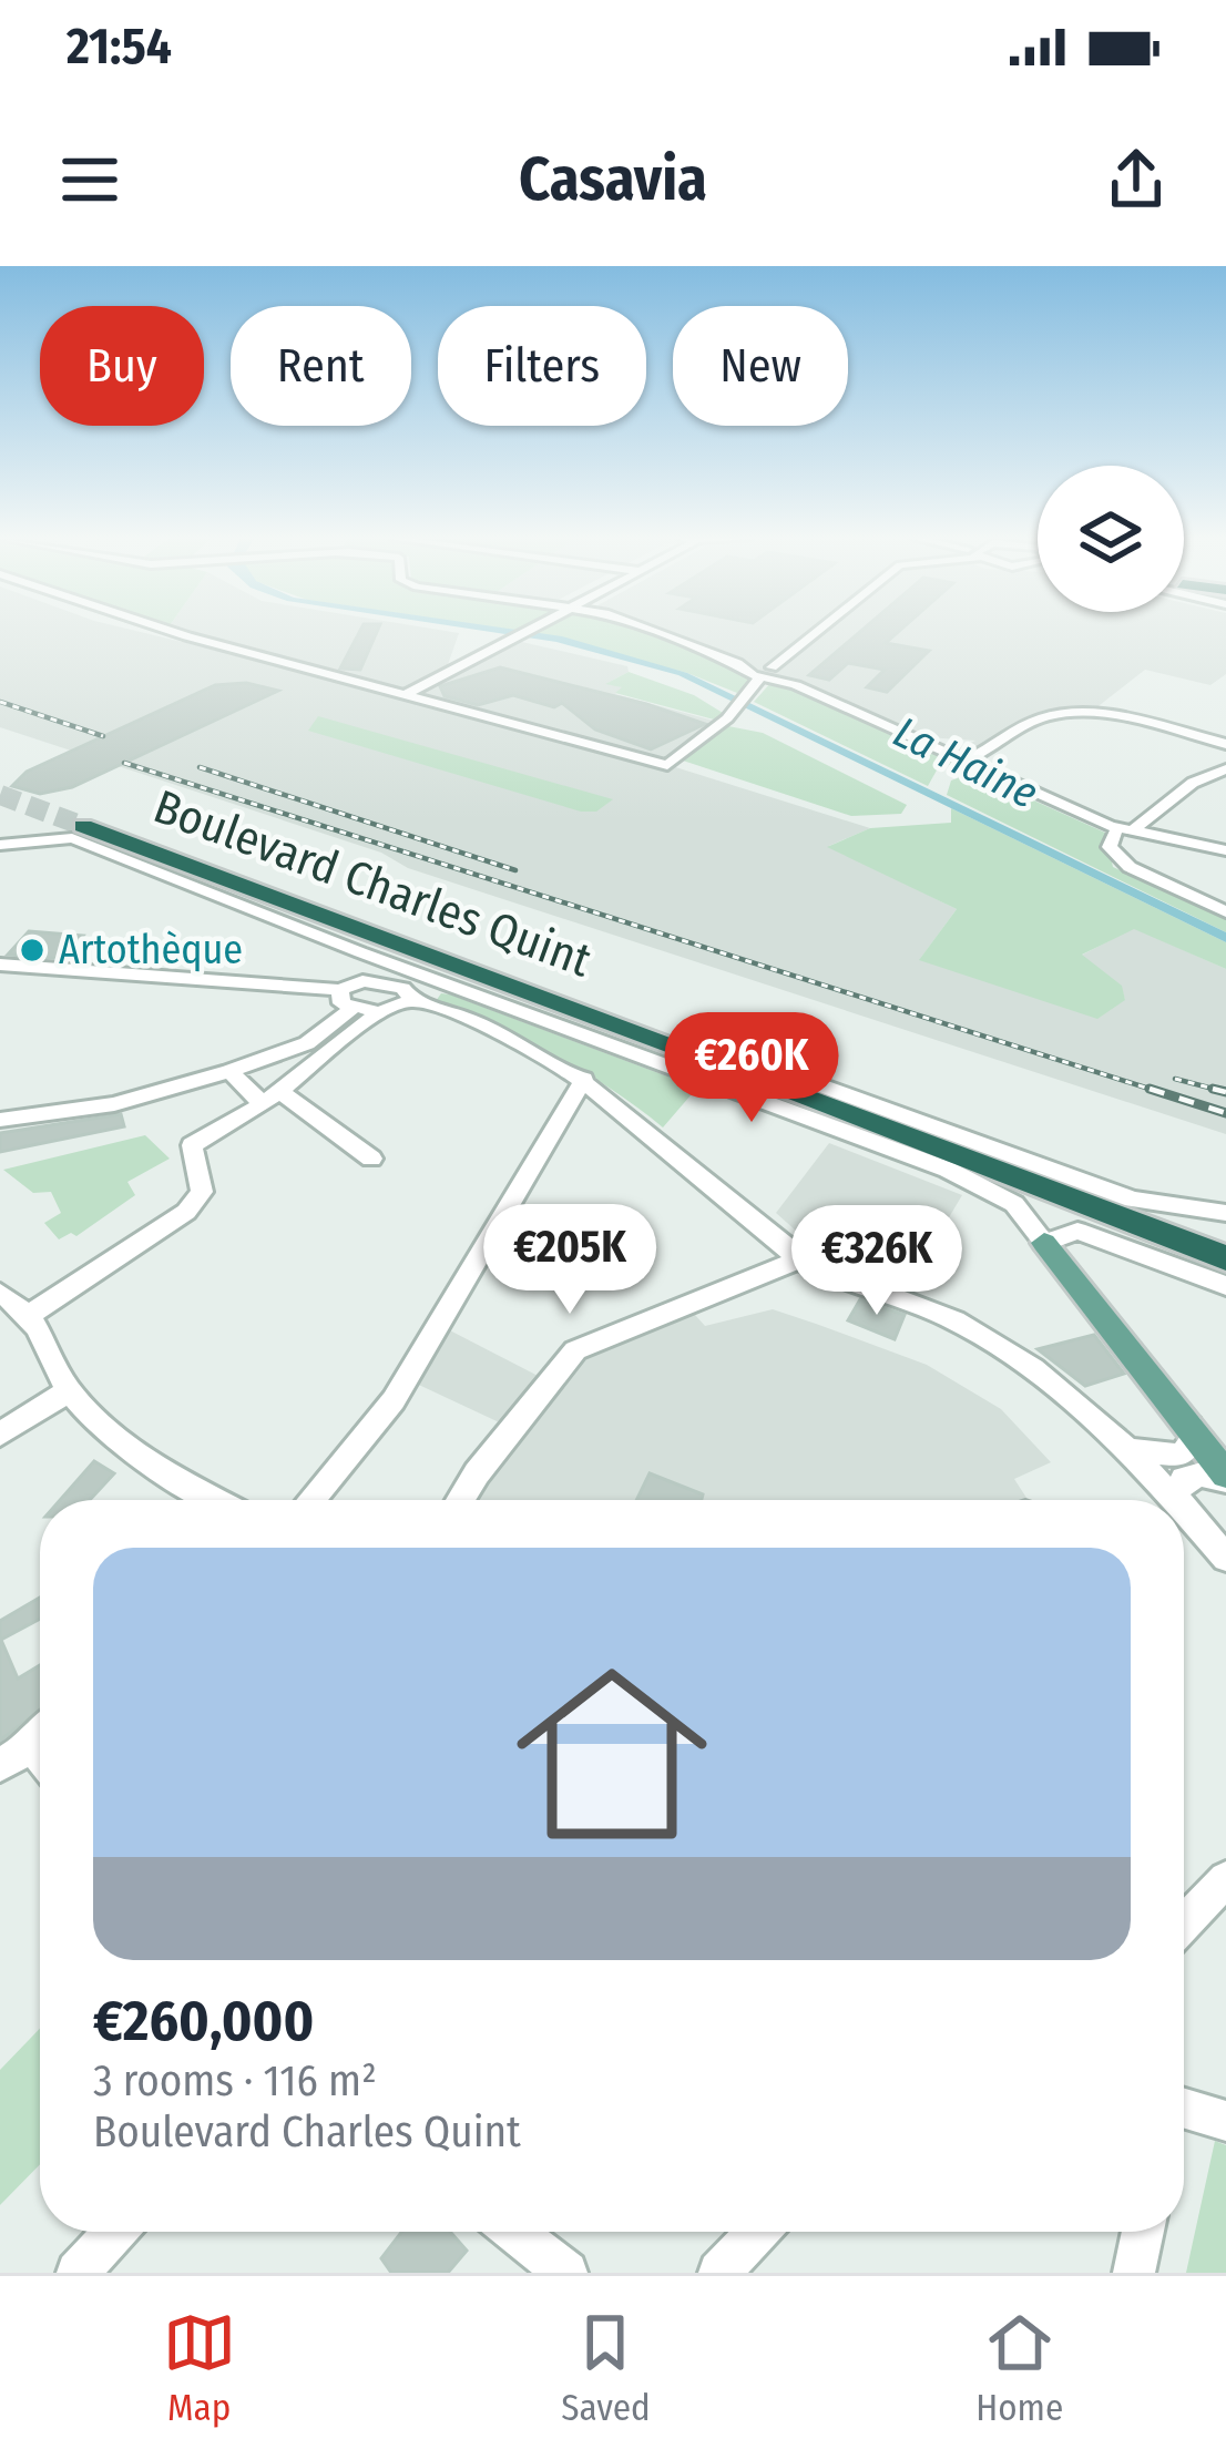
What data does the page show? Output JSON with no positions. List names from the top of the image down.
{
  "streets": {
    "highway": ["Boulevard Charles Quint"]
  },
  "water": ["La Haine"],
  "places": ["Artothèque"],
  "page": {
    "status": "21:54",
    "header": "Casavia",
    "chip": [
      "Buy",
      "Rent",
      "Filters",
      "New"
    ],
    "price": ["€260K", "€205K", "€326K"],
    "list": [
      {
        "name": "€260,000",
        "note": "3 rooms · 116 m² · Boulevard Charles Quint"
      }
    ],
    "tabs": ["Map", "Saved", "Home"]
  }
}
